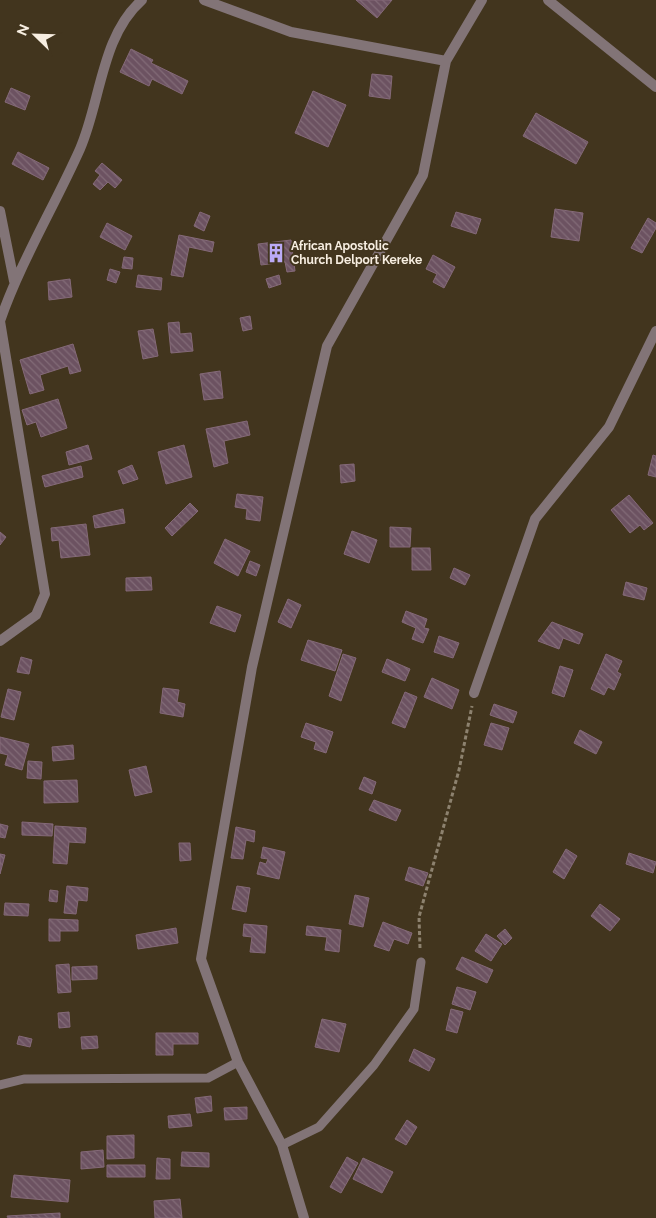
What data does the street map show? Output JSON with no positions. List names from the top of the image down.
{
  "places": {
    "building": ["African Apostolic Church Delport Kereke"]
  },
  "north": "top left"
}
